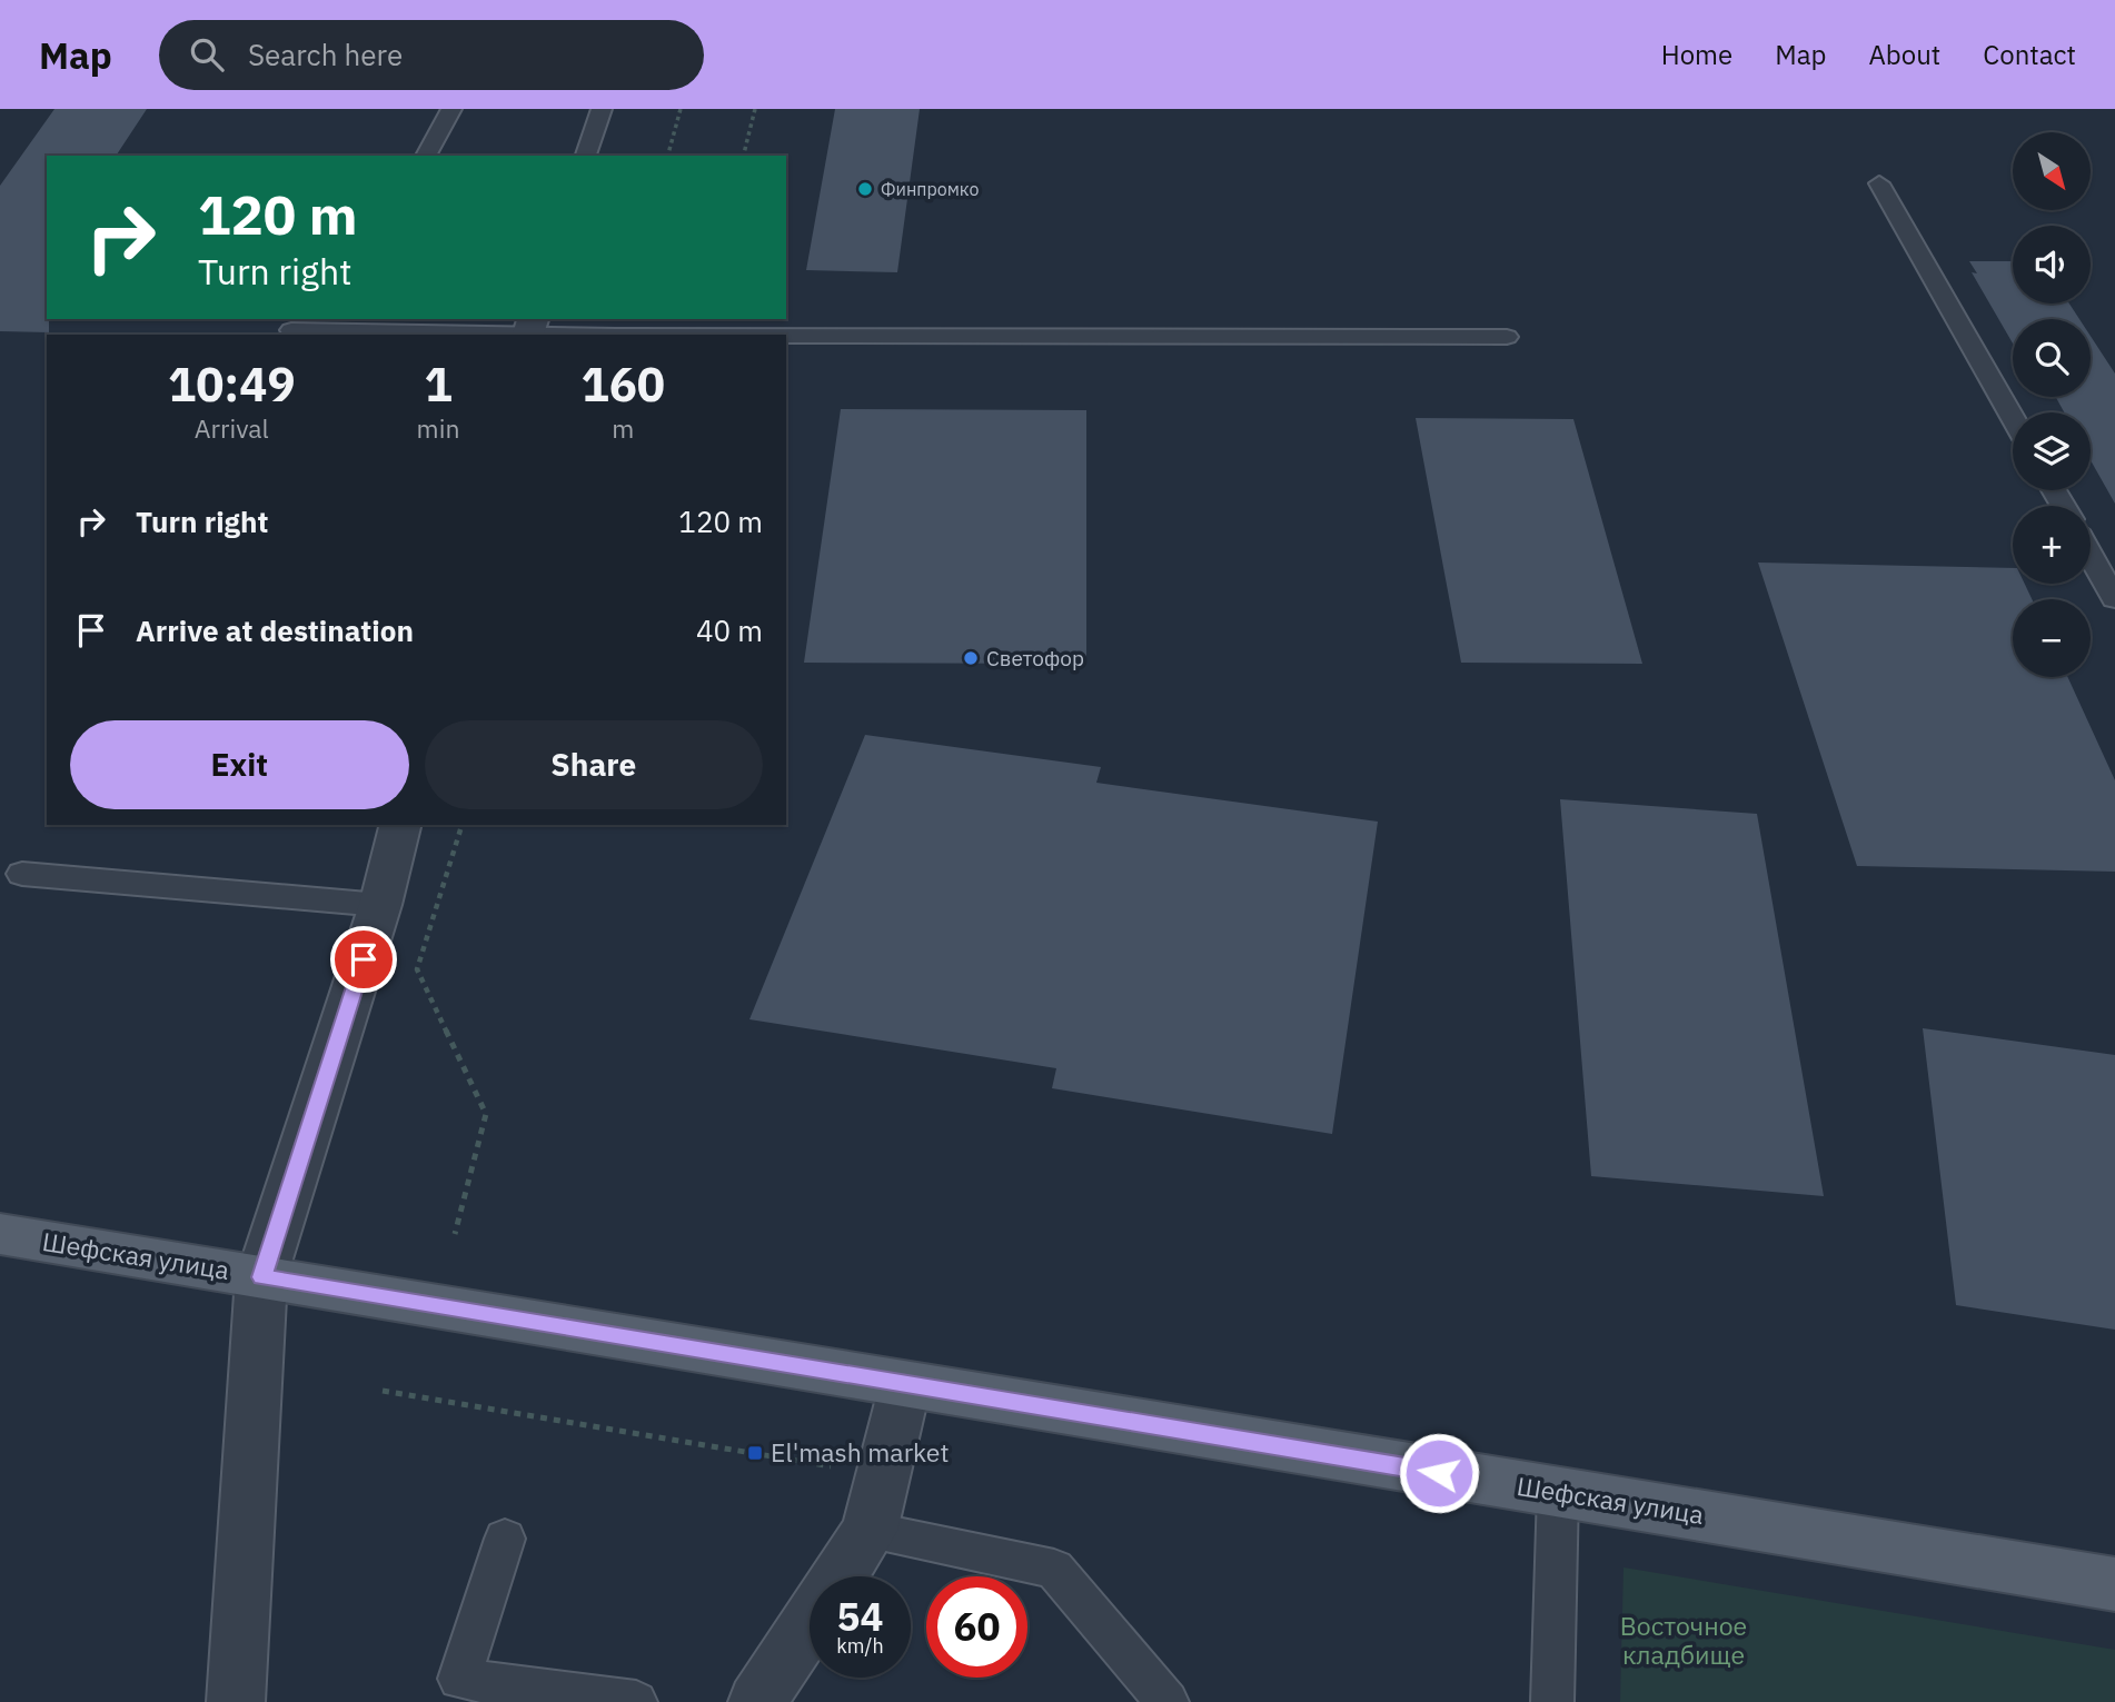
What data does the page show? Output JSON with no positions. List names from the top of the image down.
{
  "streets": {
    "main road": ["Шефская улица"]
  },
  "parks": ["Восточное кладбище"],
  "places": {
    "other": ["Финпромко", "Светофор"],
    "transit": ["El'mash market"]
  },
  "north": "bottom right",
  "page": {
    "header": "Map",
    "search": "Search here",
    "nav": [
      "Home",
      "Map",
      "About",
      "Contact"
    ],
    "map_buttons": ["+", "−"],
    "turn": ["120 m", "Turn right"],
    "eta": [
      "10:49",
      "Arrival",
      "1",
      "min",
      "160",
      "m"
    ],
    "list": [
      {
        "name": "Turn right",
        "value": "120 m"
      },
      {
        "name": "Arrive at destination",
        "value": "40 m"
      }
    ],
    "buttons": ["Exit", "Share"],
    "speed": "54 km/h",
    "limit": "60"
  }
}
